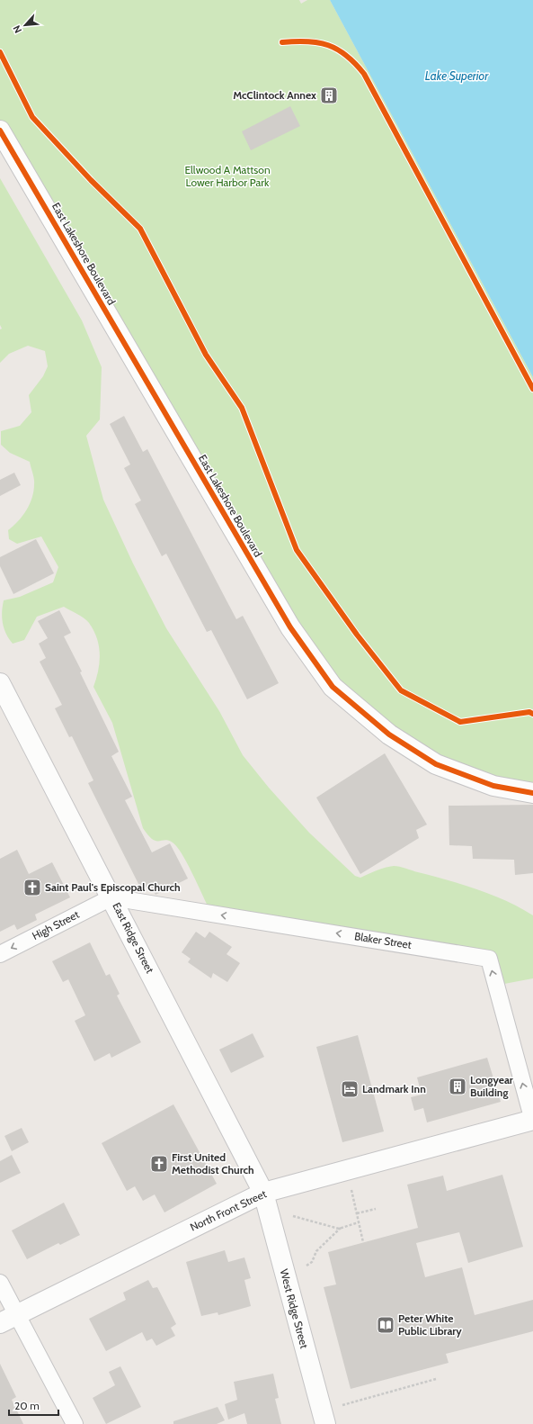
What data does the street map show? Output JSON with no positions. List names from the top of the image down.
{
  "streets": {
    "street": [
      "East Lakeshore Boulevard",
      "High Street",
      "East Ridge Street",
      "Blaker Street",
      "North Front Street",
      "West Ridge Street"
    ]
  },
  "crossings": [
    ["High Street", "East Ridge Street"],
    ["High Street", "Blaker Street"],
    ["East Ridge Street", "Blaker Street"],
    ["East Ridge Street", "North Front Street"],
    ["East Ridge Street", "West Ridge Street"],
    ["Blaker Street", "North Front Street"],
    ["North Front Street", "West Ridge Street"]
  ],
  "one_way": ["High Street", "Blaker Street"],
  "water": ["Lake Superior"],
  "parks": ["Ellwood A Mattson Lower Harbor Park"],
  "places": {
    "building": ["McClintock Annex", "Longyear Building"],
    "church": ["Saint Paul's Episcopal Church", "First United Methodist Church"],
    "hotel": ["Landmark Inn"],
    "library": ["Peter White Public Library"]
  },
  "scale_bar": "20 m",
  "north": "bottom left"
}
